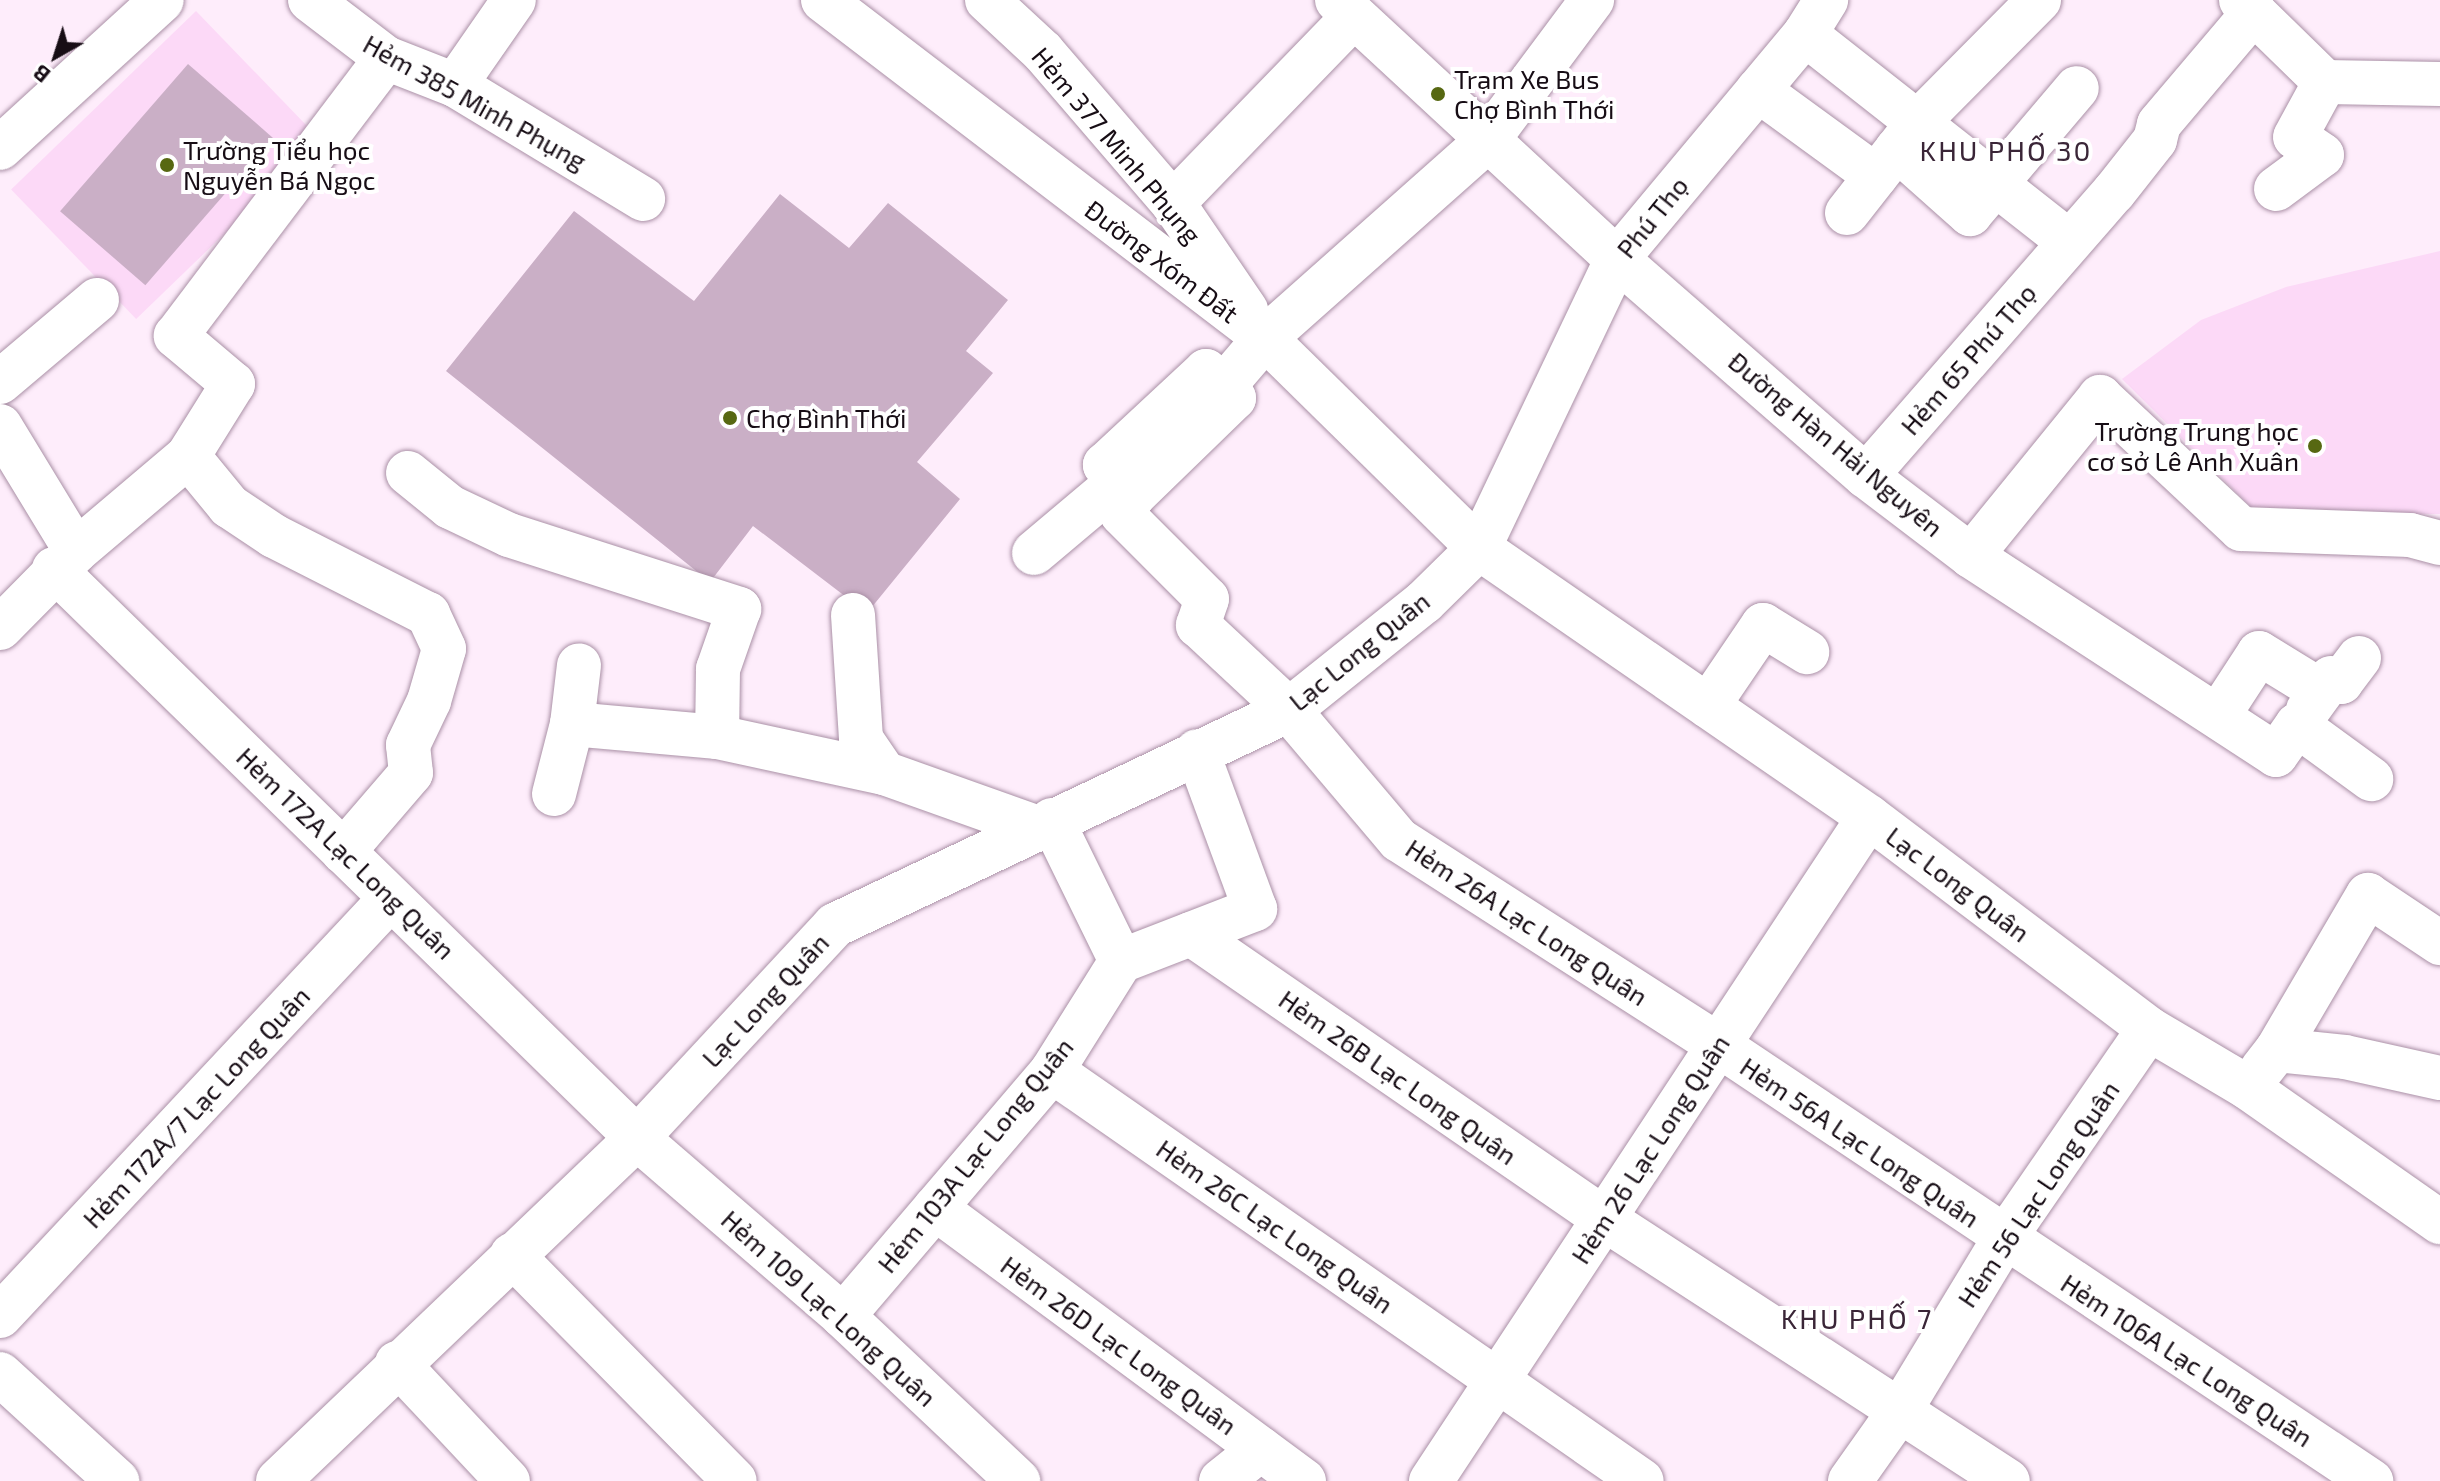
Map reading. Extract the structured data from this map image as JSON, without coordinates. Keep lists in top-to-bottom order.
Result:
{
  "streets": {
    "street": [
      "Hẻm 385 Minh Phụng",
      "Hẻm 377 Minh Phụng",
      "Phú Thọ",
      "Đường Xóm Đất",
      "Hẻm 65 Phú Thọ",
      "Đường Hàn Hải Nguyên",
      "Lạc Long Quân",
      "Hẻm 172A Lạc Long Quân",
      "Hẻm 26A Lạc Long Quân",
      "Hẻm 26B Lạc Long Quân",
      "Hẻm 172A/7 Lạc Long Quân",
      "Hẻm 56A Lạc Long Quân",
      "Hẻm 26 Lạc Long Quân",
      "Hẻm 103A Lạc Long Quân",
      "Hẻm 56 Lạc Long Quân",
      "Hẻm 26C Lạc Long Quân",
      "Hẻm 109 Lạc Long Quân",
      "Hẻm 26D Lạc Long Quân",
      "Hẻm 106A Lạc Long Quân"
    ]
  },
  "crossings": [
    ["Hẻm 377 Minh Phụng", "Đường Xóm Đất"],
    ["Phú Thọ", "Đường Xóm Đất"],
    ["Phú Thọ", "Đường Hàn Hải Nguyên"],
    ["Phú Thọ", "Lạc Long Quân"],
    ["Đường Xóm Đất", "Lạc Long Quân"],
    ["Hẻm 65 Phú Thọ", "Đường Hàn Hải Nguyên"],
    ["Lạc Long Quân", "Hẻm 172A Lạc Long Quân"],
    ["Lạc Long Quân", "Hẻm 26A Lạc Long Quân"],
    ["Lạc Long Quân", "Hẻm 26 Lạc Long Quân"],
    ["Lạc Long Quân", "Hẻm 56 Lạc Long Quân"],
    ["Lạc Long Quân", "Hẻm 109 Lạc Long Quân"],
    ["Hẻm 172A Lạc Long Quân", "Hẻm 172A/7 Lạc Long Quân"],
    ["Hẻm 172A Lạc Long Quân", "Hẻm 109 Lạc Long Quân"],
    ["Hẻm 26A Lạc Long Quân", "Hẻm 56A Lạc Long Quân"],
    ["Hẻm 26A Lạc Long Quân", "Hẻm 26 Lạc Long Quân"],
    ["Hẻm 26B Lạc Long Quân", "Hẻm 26 Lạc Long Quân"],
    ["Hẻm 26B Lạc Long Quân", "Hẻm 56 Lạc Long Quân"],
    ["Hẻm 56A Lạc Long Quân", "Hẻm 26 Lạc Long Quân"],
    ["Hẻm 56A Lạc Long Quân", "Hẻm 56 Lạc Long Quân"],
    ["Hẻm 56A Lạc Long Quân", "Hẻm 106A Lạc Long Quân"],
    ["Hẻm 26 Lạc Long Quân", "Hẻm 26C Lạc Long Quân"],
    ["Hẻm 103A Lạc Long Quân", "Hẻm 26C Lạc Long Quân"],
    ["Hẻm 103A Lạc Long Quân", "Hẻm 109 Lạc Long Quân"],
    ["Hẻm 103A Lạc Long Quân", "Hẻm 26D Lạc Long Quân"],
    ["Hẻm 56 Lạc Long Quân", "Hẻm 106A Lạc Long Quân"]
  ],
  "districts": ["KHU PHỐ 30", "KHU PHỐ 7"],
  "places": [
    "Trạm Xe Bus Chợ Bình Thới",
    "Trường Tiểu học Nguyễn Bá Ngọc",
    "Chợ Bình Thới",
    "Trường Trung học cơ sở Lê Anh Xuân"
  ],
  "north": "bottom left"
}
